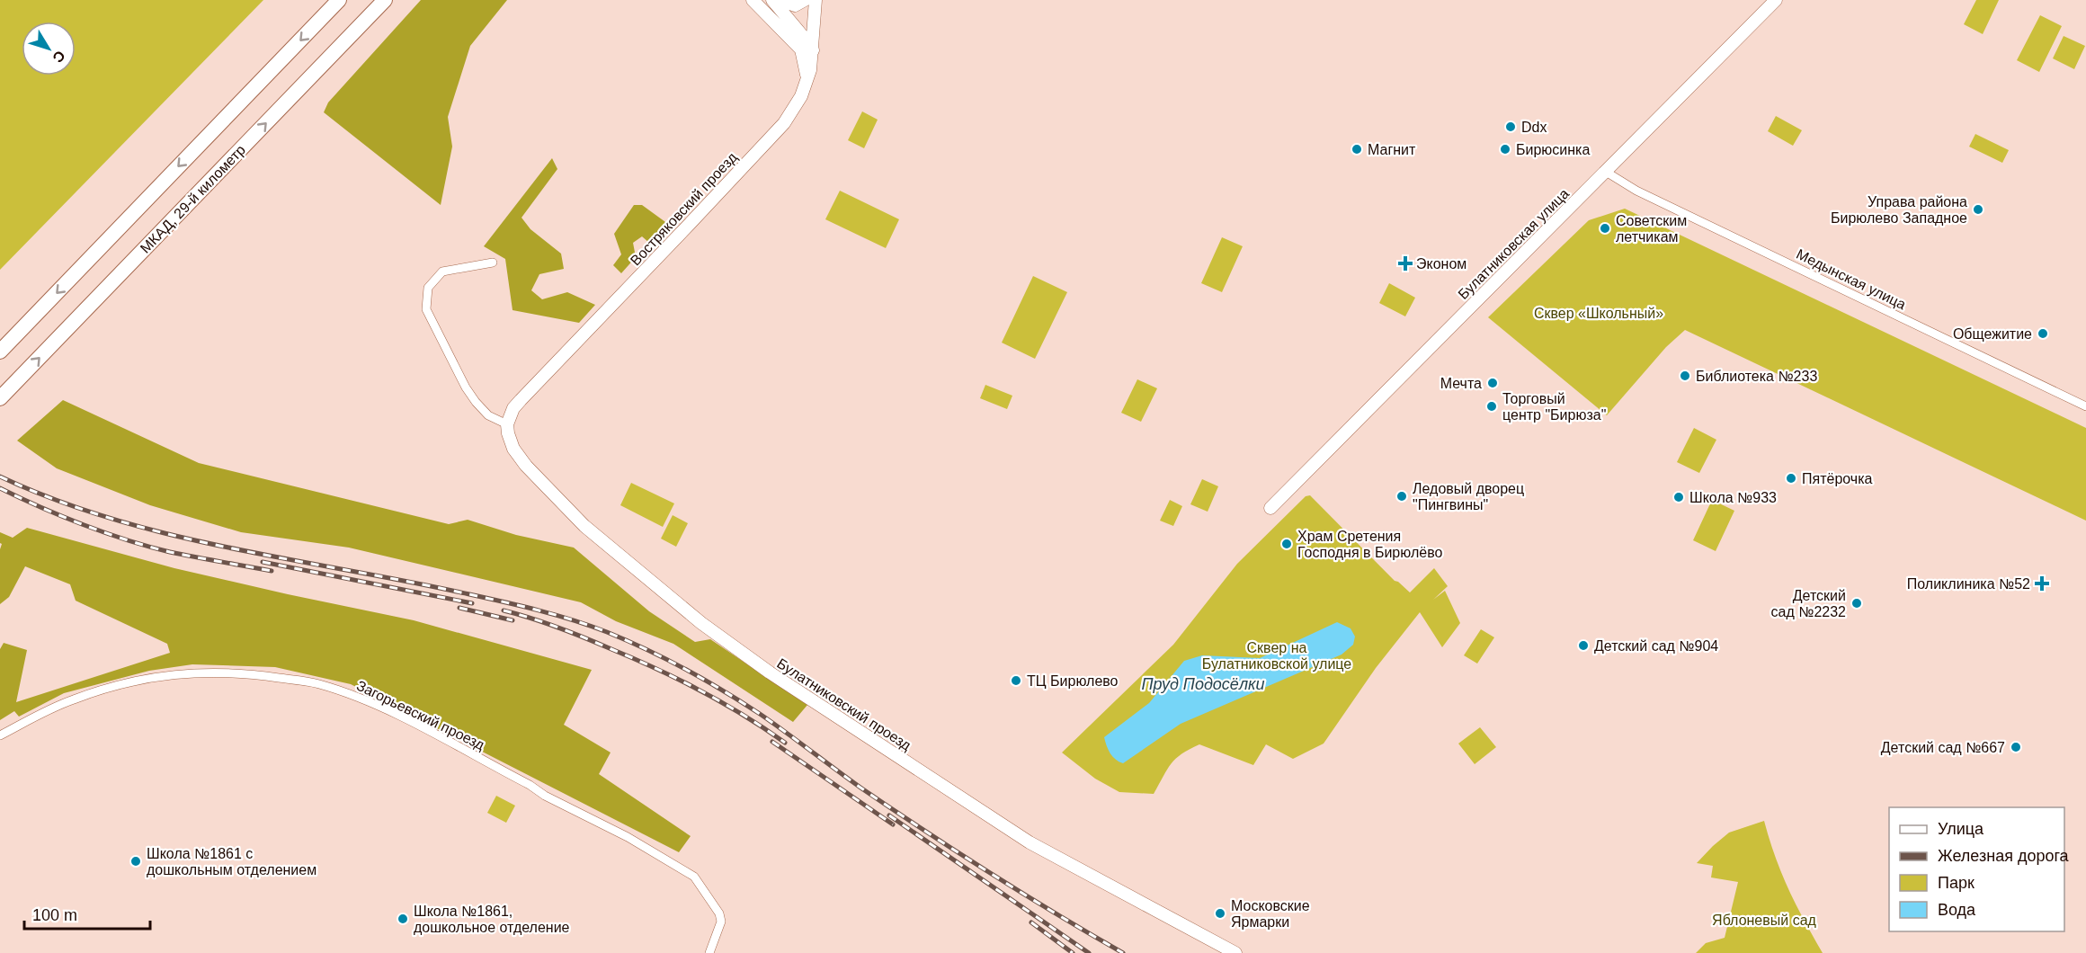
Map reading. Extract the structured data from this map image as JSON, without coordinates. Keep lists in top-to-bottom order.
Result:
{
  "streets": {
    "highway": ["МКАД, 29-й километр"],
    "street": [
      "Востряковский проезд",
      "Булатниковская улица",
      "Медынская улица",
      "Булатниковский проезд",
      "Загорьевский проезд"
    ]
  },
  "crossings": [
    ["Востряковский проезд", "Булатниковский проезд"],
    ["Булатниковская улица", "Медынская улица"]
  ],
  "water": ["Пруд Подосёлки"],
  "parks": ["Сквер «Школьный»", "Сквер на Булатниковской улице", "Яблоневый сад"],
  "places": {
    "other": [
      "Ddx",
      "Магнит",
      "Бирюсинка",
      "Управа района Бирюлево Западное",
      "Cоветским летчикам",
      "Общежитие",
      "Библиотека №233",
      "Мечта",
      "Торговый центр \"Бирюза\"",
      "Пятёрочка",
      "Ледовый дворец \"Пингвины\"",
      "Школа №933",
      "Храм Сретения Господня в Бирюлёво",
      "Детский сад №2232",
      "Детский сад №904",
      "ТЦ Бирюлево",
      "Детский сад №667",
      "Школа №1861 с дошкольным отделением",
      "Московские Ярмарки",
      "Школа №1861, дошкольное отделение"
    ],
    "health": ["Эконом", "Поликлиника №52"]
  },
  "legend": [
    "Улица",
    "Железная дорога",
    "Парк",
    "Вода"
  ],
  "scale_bar": "100 m",
  "north": "bottom right"
}
